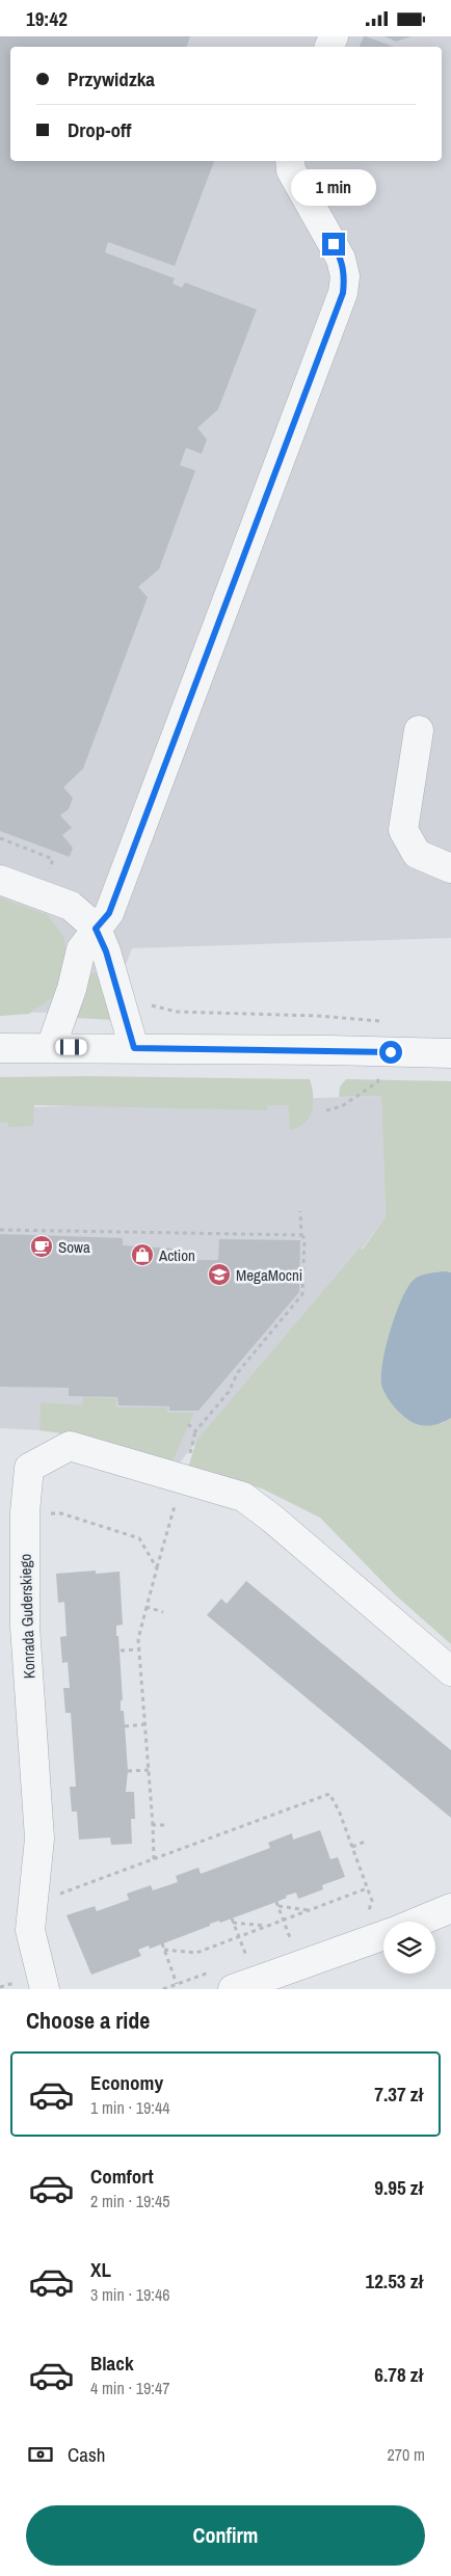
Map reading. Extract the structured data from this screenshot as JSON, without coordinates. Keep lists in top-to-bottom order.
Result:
{
  "streets": {
    "street": ["Konrada Guderskiego"]
  },
  "places": {
    "cafe": ["Sowa"],
    "shop": ["Action"],
    "school or university": ["MegaMocni"]
  },
  "page": {
    "status": "19:42",
    "banner": ["Przywidzka", "Drop-off"],
    "bubble": "1 min",
    "heading": "Choose a ride",
    "list": [
      {
        "name": "Economy",
        "note": "1 min · 19:44",
        "value": "7.37 zł"
      },
      {
        "name": "Comfort",
        "note": "2 min · 19:45",
        "value": "9.95 zł"
      },
      {
        "name": "XL",
        "note": "3 min · 19:46",
        "value": "12.53 zł"
      },
      {
        "name": "Black",
        "note": "4 min · 19:47",
        "value": "6.78 zł"
      }
    ],
    "pay": ["Cash", "270 m"],
    "buttons": "Confirm"
  }
}
